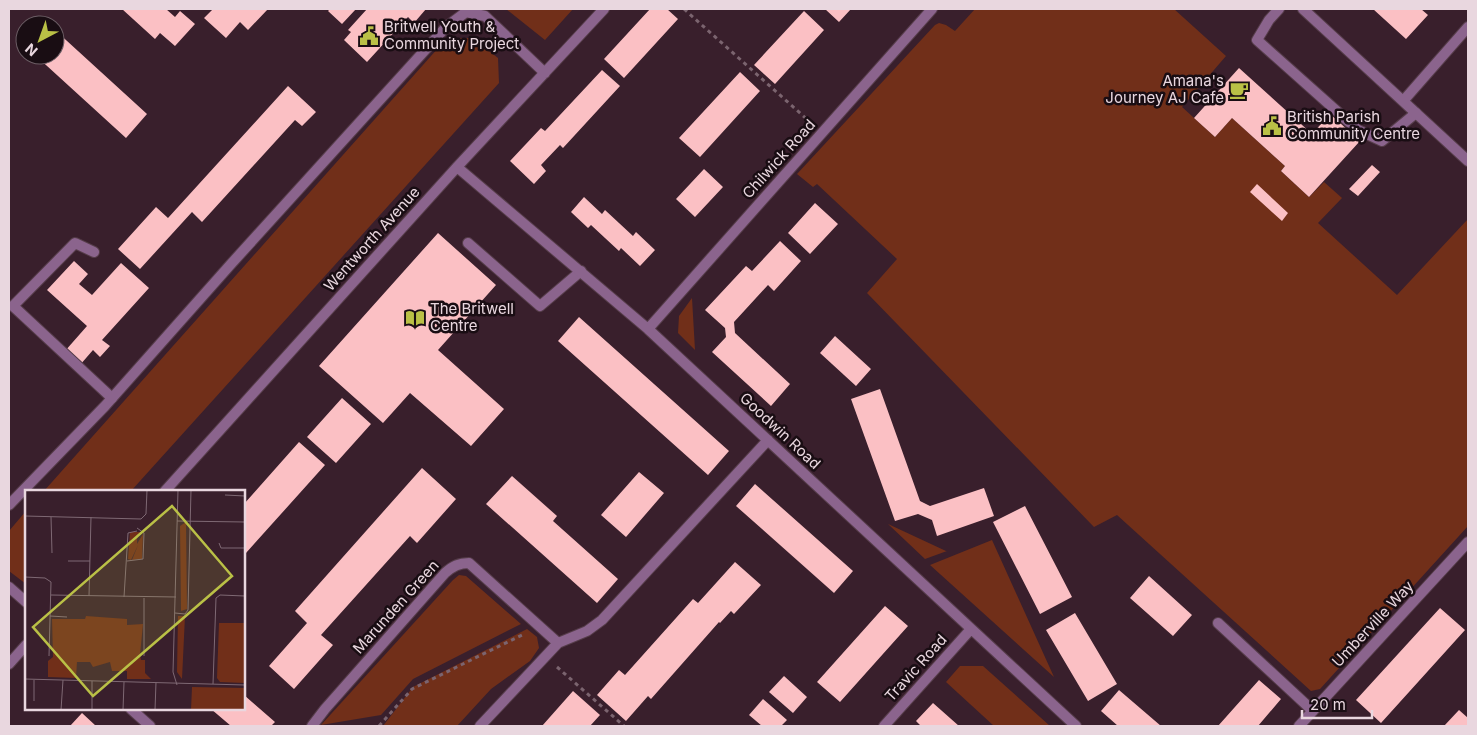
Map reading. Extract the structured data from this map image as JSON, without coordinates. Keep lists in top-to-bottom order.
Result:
{
  "streets": {
    "street": [
      "Chilwick Road",
      "Wentworth Avenue",
      "Goodwin Road",
      "Marunden Green",
      "Umberville Way",
      "Travic Road"
    ]
  },
  "crossings": [
    ["Chilwick Road", "Goodwin Road"],
    ["Wentworth Avenue", "Goodwin Road"],
    ["Goodwin Road", "Travic Road"]
  ],
  "places": {
    "public building": ["Britwell Youth & Community Project", "British Parish Community Centre"],
    "cafe": ["Amana's Journey AJ Cafe"],
    "library": ["The Britwell Centre"]
  },
  "scale_bar": "20 m",
  "north": "bottom left"
}
